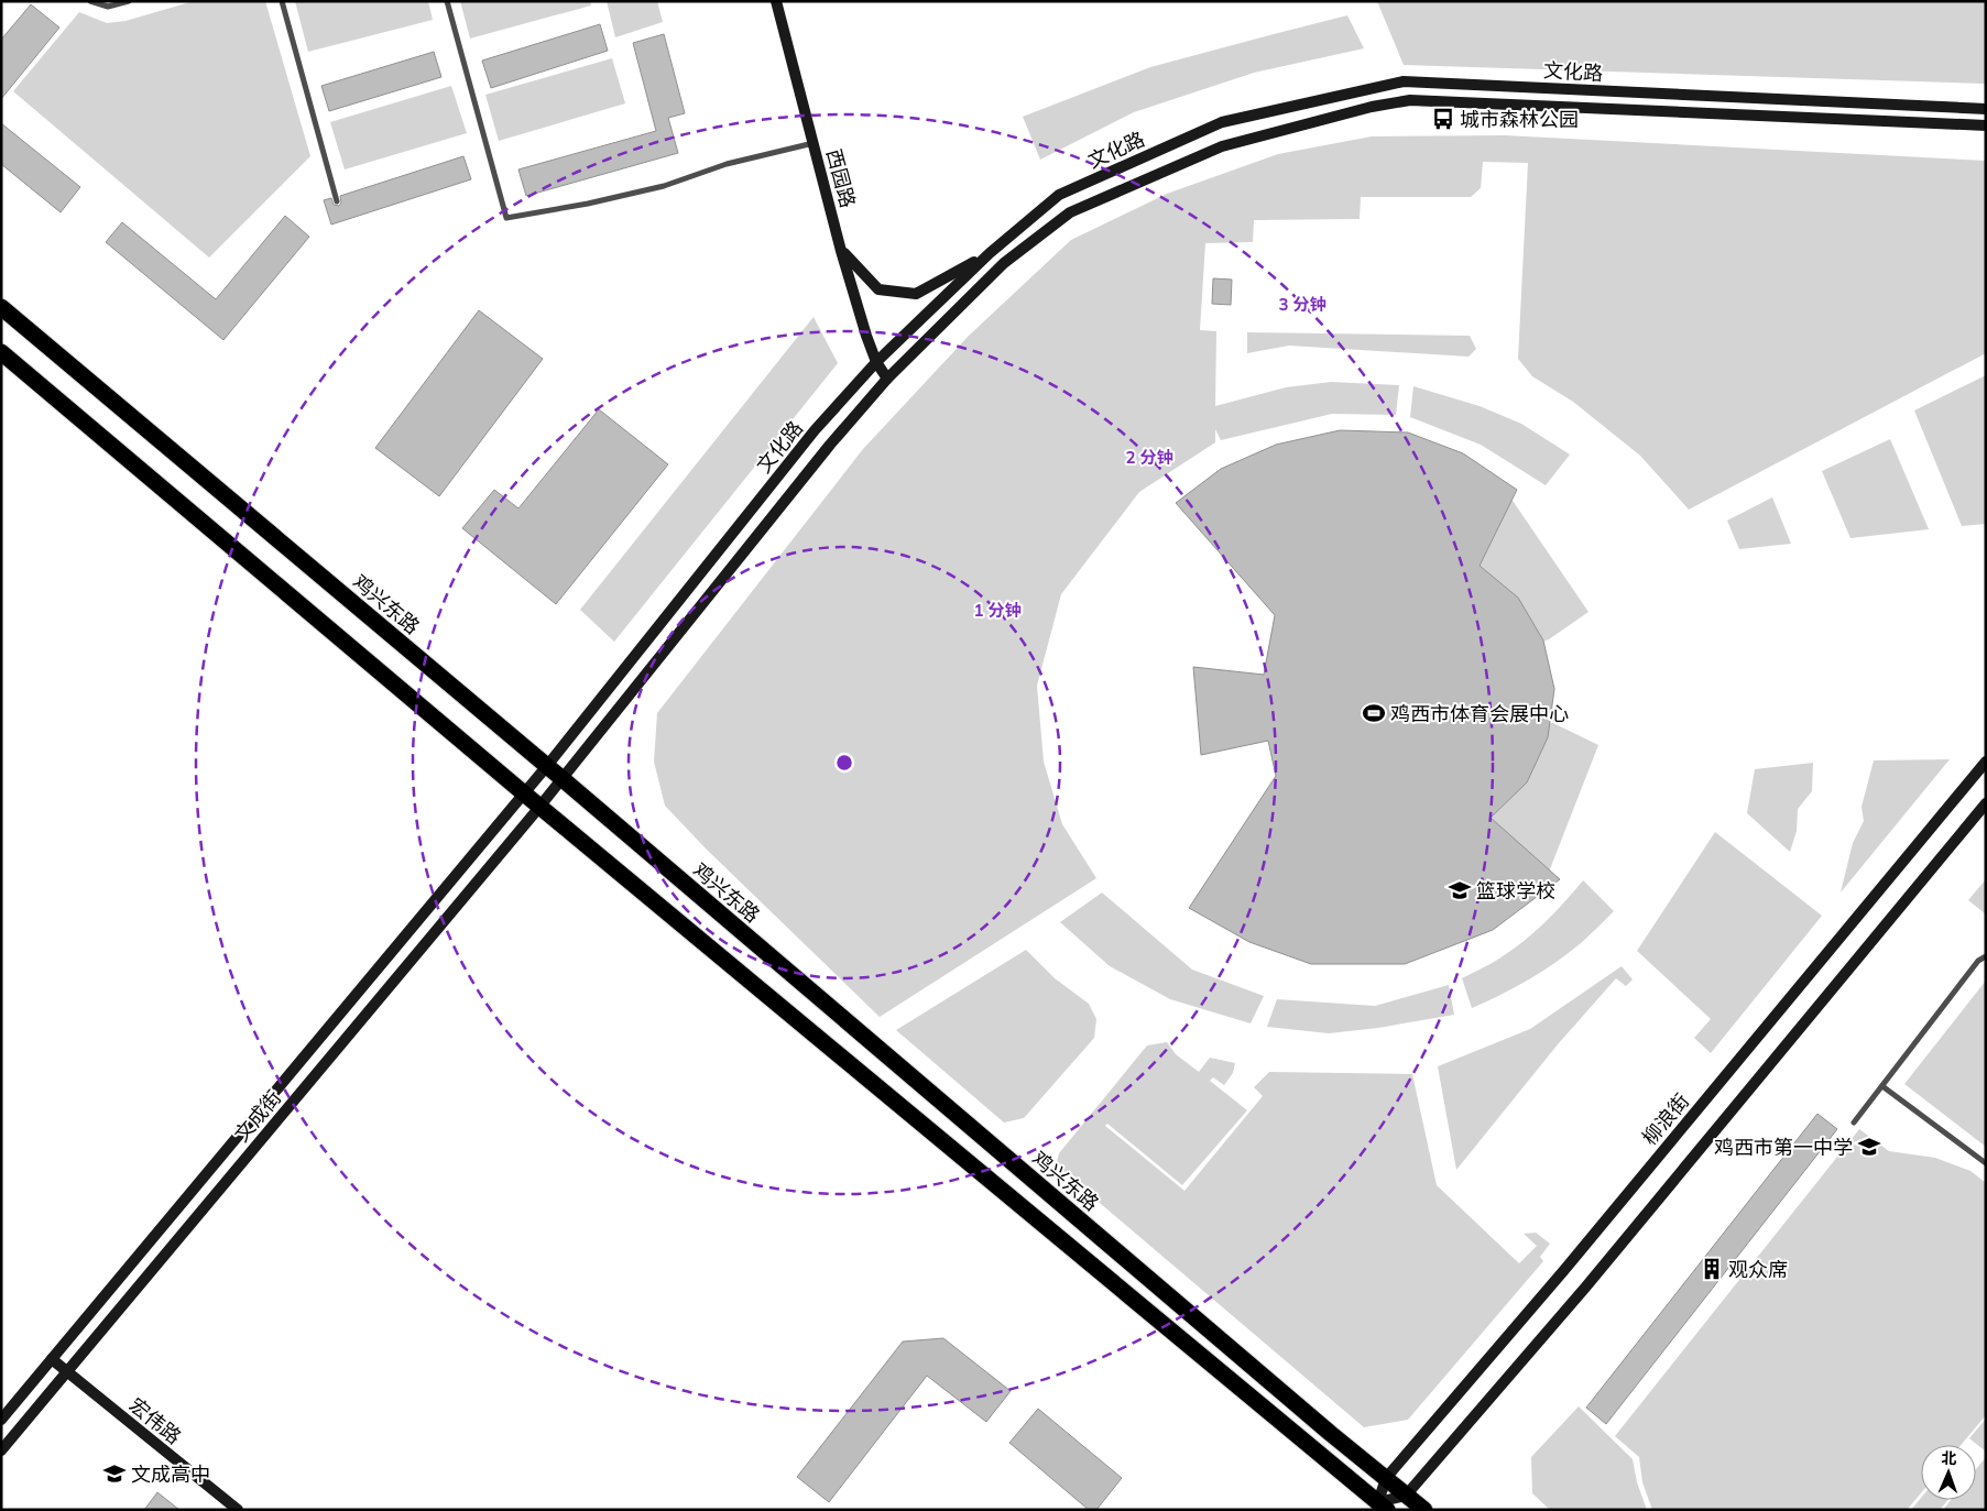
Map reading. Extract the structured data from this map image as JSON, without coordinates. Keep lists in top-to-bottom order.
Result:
{
  "streets": {
    "highway": ["鸡兴东路"],
    "main road": [
      "文化路",
      "西园路",
      "文成街",
      "柳浪街",
      "宏伟路"
    ]
  },
  "crossings": [
    ["文化路", "西园路"],
    ["文化路", "鸡兴东路"],
    ["文化路", "文成街"],
    ["鸡兴东路", "柳浪街"],
    ["文成街", "宏伟路"]
  ],
  "places": {
    "bus stop": ["城市森林公园"],
    "sports": ["鸡西市体育会展中心"],
    "school or university": ["篮球学校", "鸡西市第一中学", "文成高中"],
    "building": ["观众席"]
  },
  "north": "top",
  "rings": ["3 分钟", "2 分钟", "1 分钟"]
}
